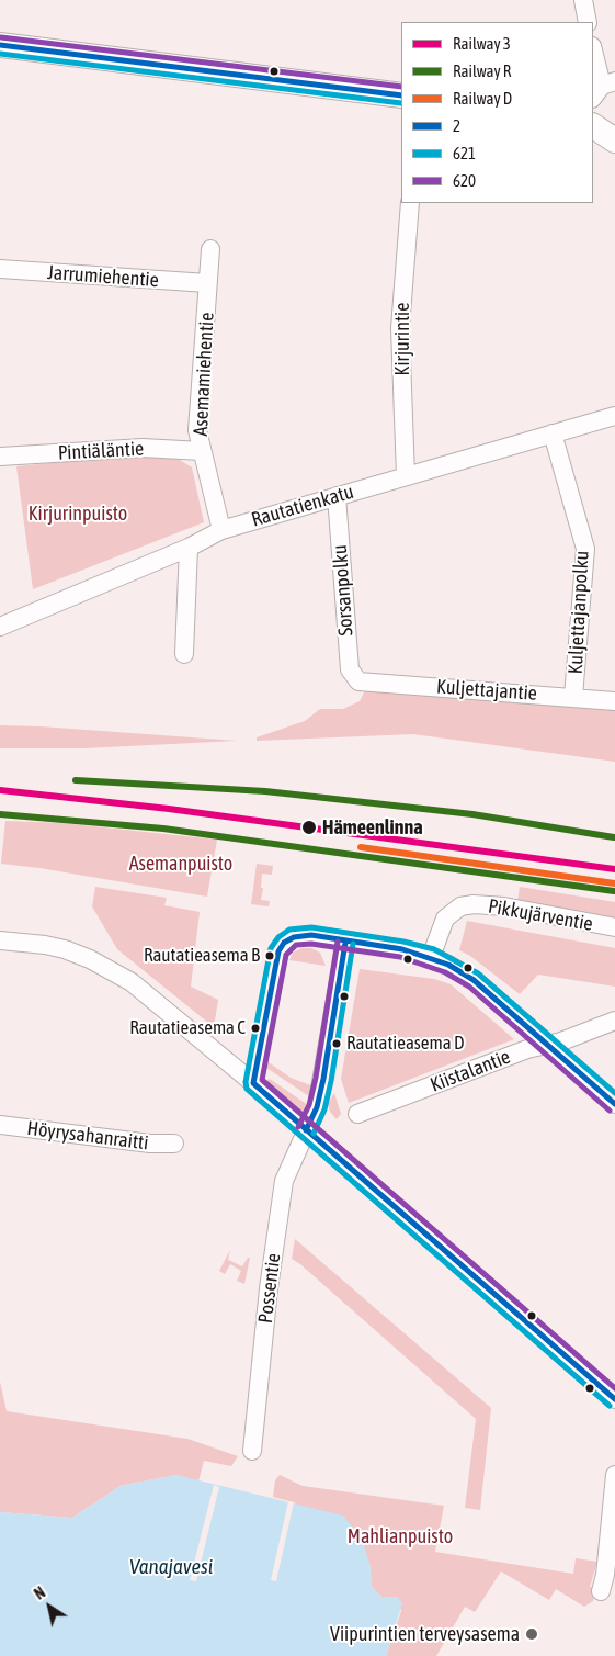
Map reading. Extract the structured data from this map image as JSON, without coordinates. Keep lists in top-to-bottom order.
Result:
{
  "streets": {
    "street": [
      "Jarrumiehentie",
      "Kirjurintie",
      "Asemamiehentie",
      "Pintiäläntie",
      "Rautatienkatu",
      "Sorsanpolku",
      "Kuljettajanpolku",
      "Kuljettajantie",
      "Pikkujärventie",
      "Kiistalantie",
      "Höyrysahanraitti",
      "Possentie"
    ]
  },
  "crossings": [
    ["Jarrumiehentie", "Asemamiehentie"],
    ["Kirjurintie", "Rautatienkatu"],
    ["Asemamiehentie", "Pintiäläntie"],
    ["Asemamiehentie", "Rautatienkatu"],
    ["Rautatienkatu", "Sorsanpolku"],
    ["Rautatienkatu", "Kuljettajanpolku"],
    ["Sorsanpolku", "Kuljettajantie"],
    ["Kuljettajanpolku", "Kuljettajantie"]
  ],
  "water": ["Vanajavesi"],
  "parks": ["Kirjurinpuisto", "Asemanpuisto", "Mahlianpuisto"],
  "places": [
    "Hämeenlinna",
    "Rautatieasema B",
    "Rautatieasema C",
    "Rautatieasema D",
    "Viipurintien terveysasema"
  ],
  "lines": [
    "transit line 620",
    "transit line 2",
    "transit line 621",
    "rail line R",
    "rail line 3",
    "rail line D"
  ],
  "legend": [
    "Railway 3",
    "Railway R",
    "Railway D",
    "2",
    "621",
    "620"
  ],
  "north": "top left"
}
